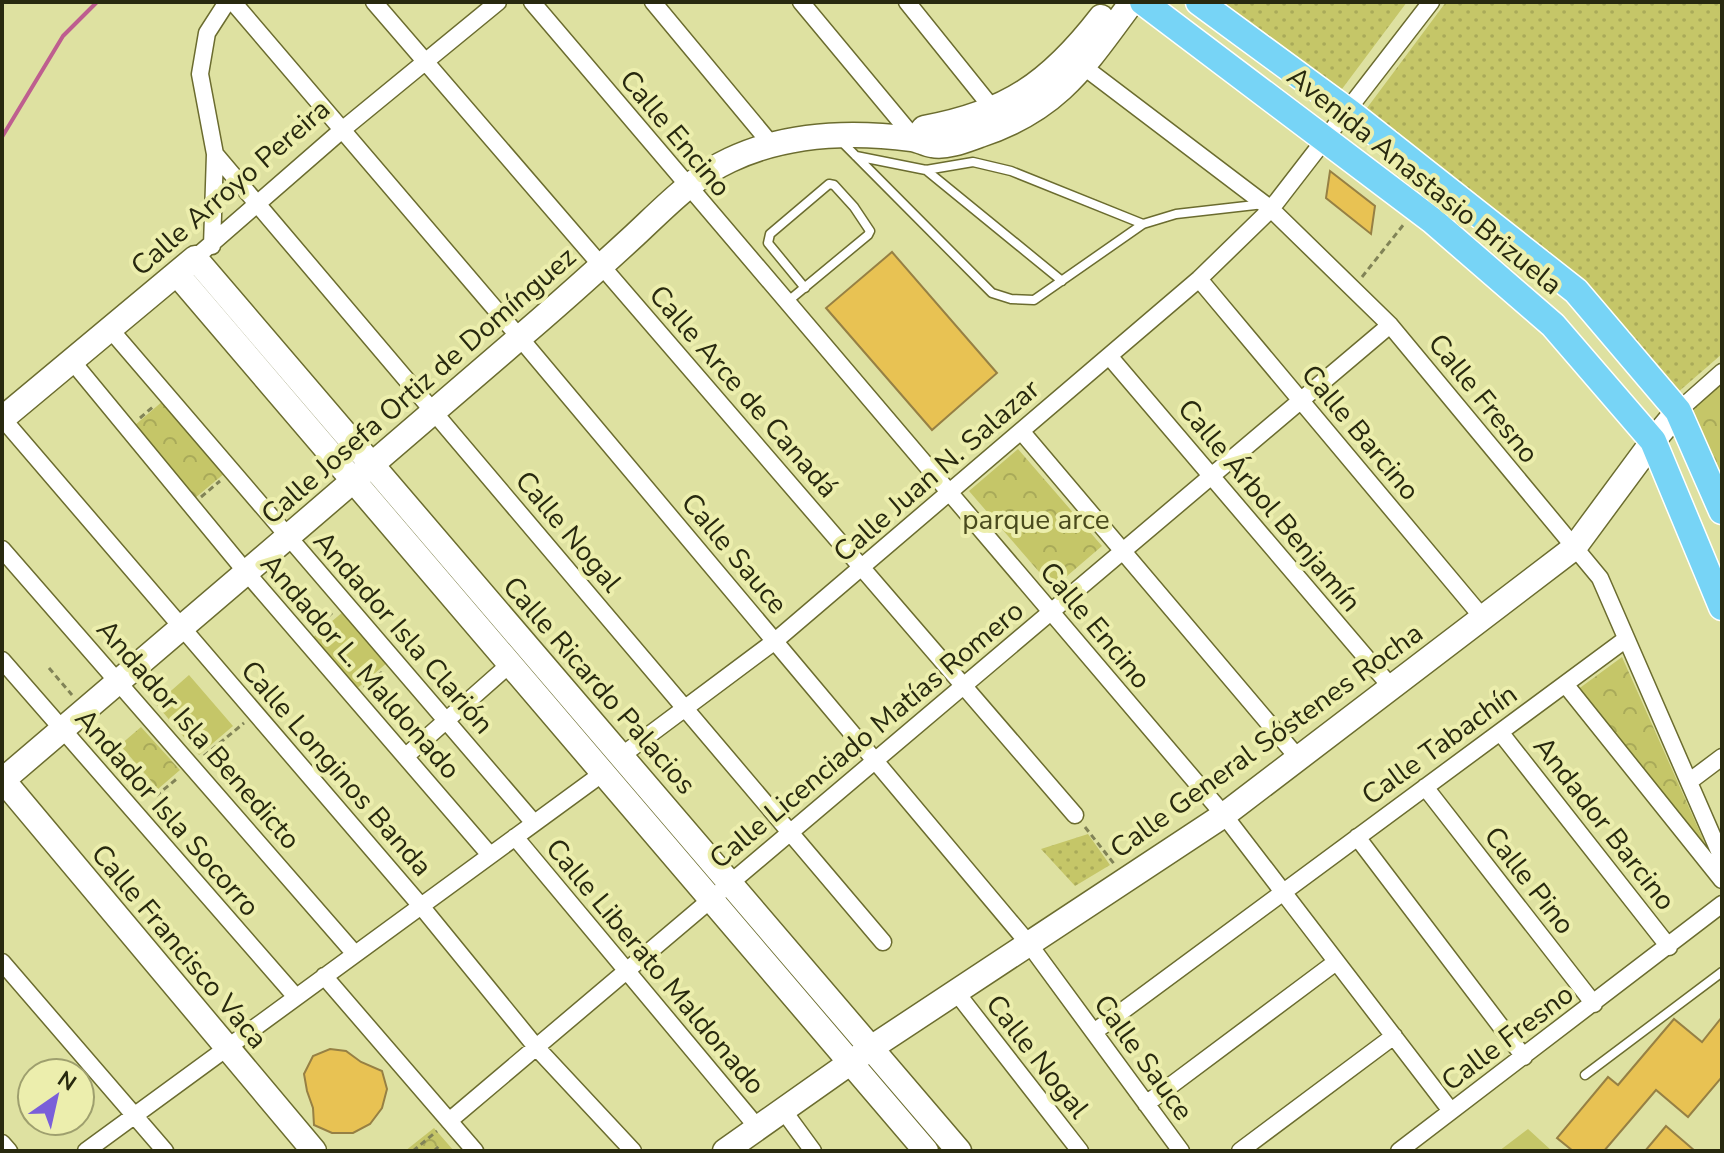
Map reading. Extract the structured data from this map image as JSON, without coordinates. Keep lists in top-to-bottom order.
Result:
{
  "streets": {
    "main road": ["Avenida Anastasio Brizuela"],
    "street": [
      "Calle Encino",
      "Calle Arroyo Pereira",
      "Calle Josefa Ortiz de Domínguez",
      "Calle Arce de Canadá",
      "Calle Fresno",
      "Calle Barcino",
      "Calle Juan N. Salazar",
      "Calle Árbol Benjamín",
      "Calle Nogal",
      "Calle Sauce",
      "Andador Isla Clarión",
      "Andador L. Maldonado",
      "Calle Ricardo Palacios",
      "Andador Isla Benedicto",
      "Calle Licenciado Matías Romero",
      "Calle General Sóstenes Rocha",
      "Calle Tabachín",
      "Calle Longinos Banda",
      "Andador Isla Socorro",
      "Andador Barcino",
      "Calle Pino",
      "Calle Francisco Vaca",
      "Calle Liberato Maldonado"
    ]
  },
  "crossings": [
    ["Calle Encino", "Calle Josefa Ortiz de Domínguez"],
    ["Calle Encino", "Calle Fresno"],
    ["Calle Encino", "Calle Juan N. Salazar"],
    ["Calle Encino", "Calle Licenciado Matías Romero"],
    ["Calle Encino", "Calle General Sóstenes Rocha"],
    ["Calle Encino", "Calle Tabachín"],
    ["Avenida Anastasio Brizuela", "Calle Juan N. Salazar"],
    ["Avenida Anastasio Brizuela", "Calle General Sóstenes Rocha"],
    ["Calle Arroyo Pereira", "Calle Arce de Canadá"],
    ["Calle Arroyo Pereira", "Calle Nogal"],
    ["Calle Arroyo Pereira", "Calle Sauce"],
    ["Calle Arroyo Pereira", "Andador Isla Clarión"],
    ["Calle Arroyo Pereira", "Andador L. Maldonado"],
    ["Calle Arroyo Pereira", "Calle Ricardo Palacios"],
    ["Calle Arroyo Pereira", "Calle Longinos Banda"],
    ["Calle Josefa Ortiz de Domínguez", "Calle Arce de Canadá"],
    ["Calle Josefa Ortiz de Domínguez", "Calle Fresno"],
    ["Calle Josefa Ortiz de Domínguez", "Calle Nogal"],
    ["Calle Josefa Ortiz de Domínguez", "Calle Sauce"],
    ["Calle Josefa Ortiz de Domínguez", "Andador Isla Clarión"],
    ["Calle Josefa Ortiz de Domínguez", "Andador L. Maldonado"],
    ["Calle Josefa Ortiz de Domínguez", "Calle Ricardo Palacios"],
    ["Calle Josefa Ortiz de Domínguez", "Andador Isla Benedicto"],
    ["Calle Josefa Ortiz de Domínguez", "Calle Longinos Banda"],
    ["Calle Josefa Ortiz de Domínguez", "Andador Isla Socorro"],
    ["Calle Josefa Ortiz de Domínguez", "Calle Francisco Vaca"],
    ["Calle Arce de Canadá", "Calle Juan N. Salazar"],
    ["Calle Arce de Canadá", "Calle Licenciado Matías Romero"],
    ["Calle Fresno", "Calle Juan N. Salazar"],
    ["Calle Fresno", "Calle Licenciado Matías Romero"],
    ["Calle Fresno", "Calle General Sóstenes Rocha"],
    ["Calle Fresno", "Calle Tabachín"],
    ["Calle Fresno", "Andador Barcino"],
    ["Calle Fresno", "Calle Pino"],
    ["Calle Barcino", "Calle Juan N. Salazar"],
    ["Calle Barcino", "Calle Licenciado Matías Romero"],
    ["Calle Barcino", "Calle General Sóstenes Rocha"],
    ["Calle Juan N. Salazar", "Calle Árbol Benjamín"],
    ["Calle Juan N. Salazar", "Calle Nogal"],
    ["Calle Juan N. Salazar", "Calle Sauce"],
    ["Calle Juan N. Salazar", "Calle Ricardo Palacios"],
    ["Calle Árbol Benjamín", "Calle Licenciado Matías Romero"],
    ["Calle Árbol Benjamín", "Calle General Sóstenes Rocha"],
    ["Calle Nogal", "Calle Licenciado Matías Romero"],
    ["Calle Nogal", "Calle General Sóstenes Rocha"],
    ["Calle Sauce", "Calle Licenciado Matías Romero"],
    ["Calle Sauce", "Calle General Sóstenes Rocha"],
    ["Calle Sauce", "Calle Tabachín"],
    ["Calle Ricardo Palacios", "Calle Licenciado Matías Romero"],
    ["Calle Ricardo Palacios", "Calle General Sóstenes Rocha"],
    ["Calle Licenciado Matías Romero", "Calle Longinos Banda"],
    ["Calle Licenciado Matías Romero", "Calle Liberato Maldonado"],
    ["Calle General Sóstenes Rocha", "Calle Liberato Maldonado"],
    ["Calle Tabachín", "Andador Barcino"],
    ["Calle Tabachín", "Calle Pino"]
  ],
  "parks": ["parque arce"],
  "north": "top right"
}
